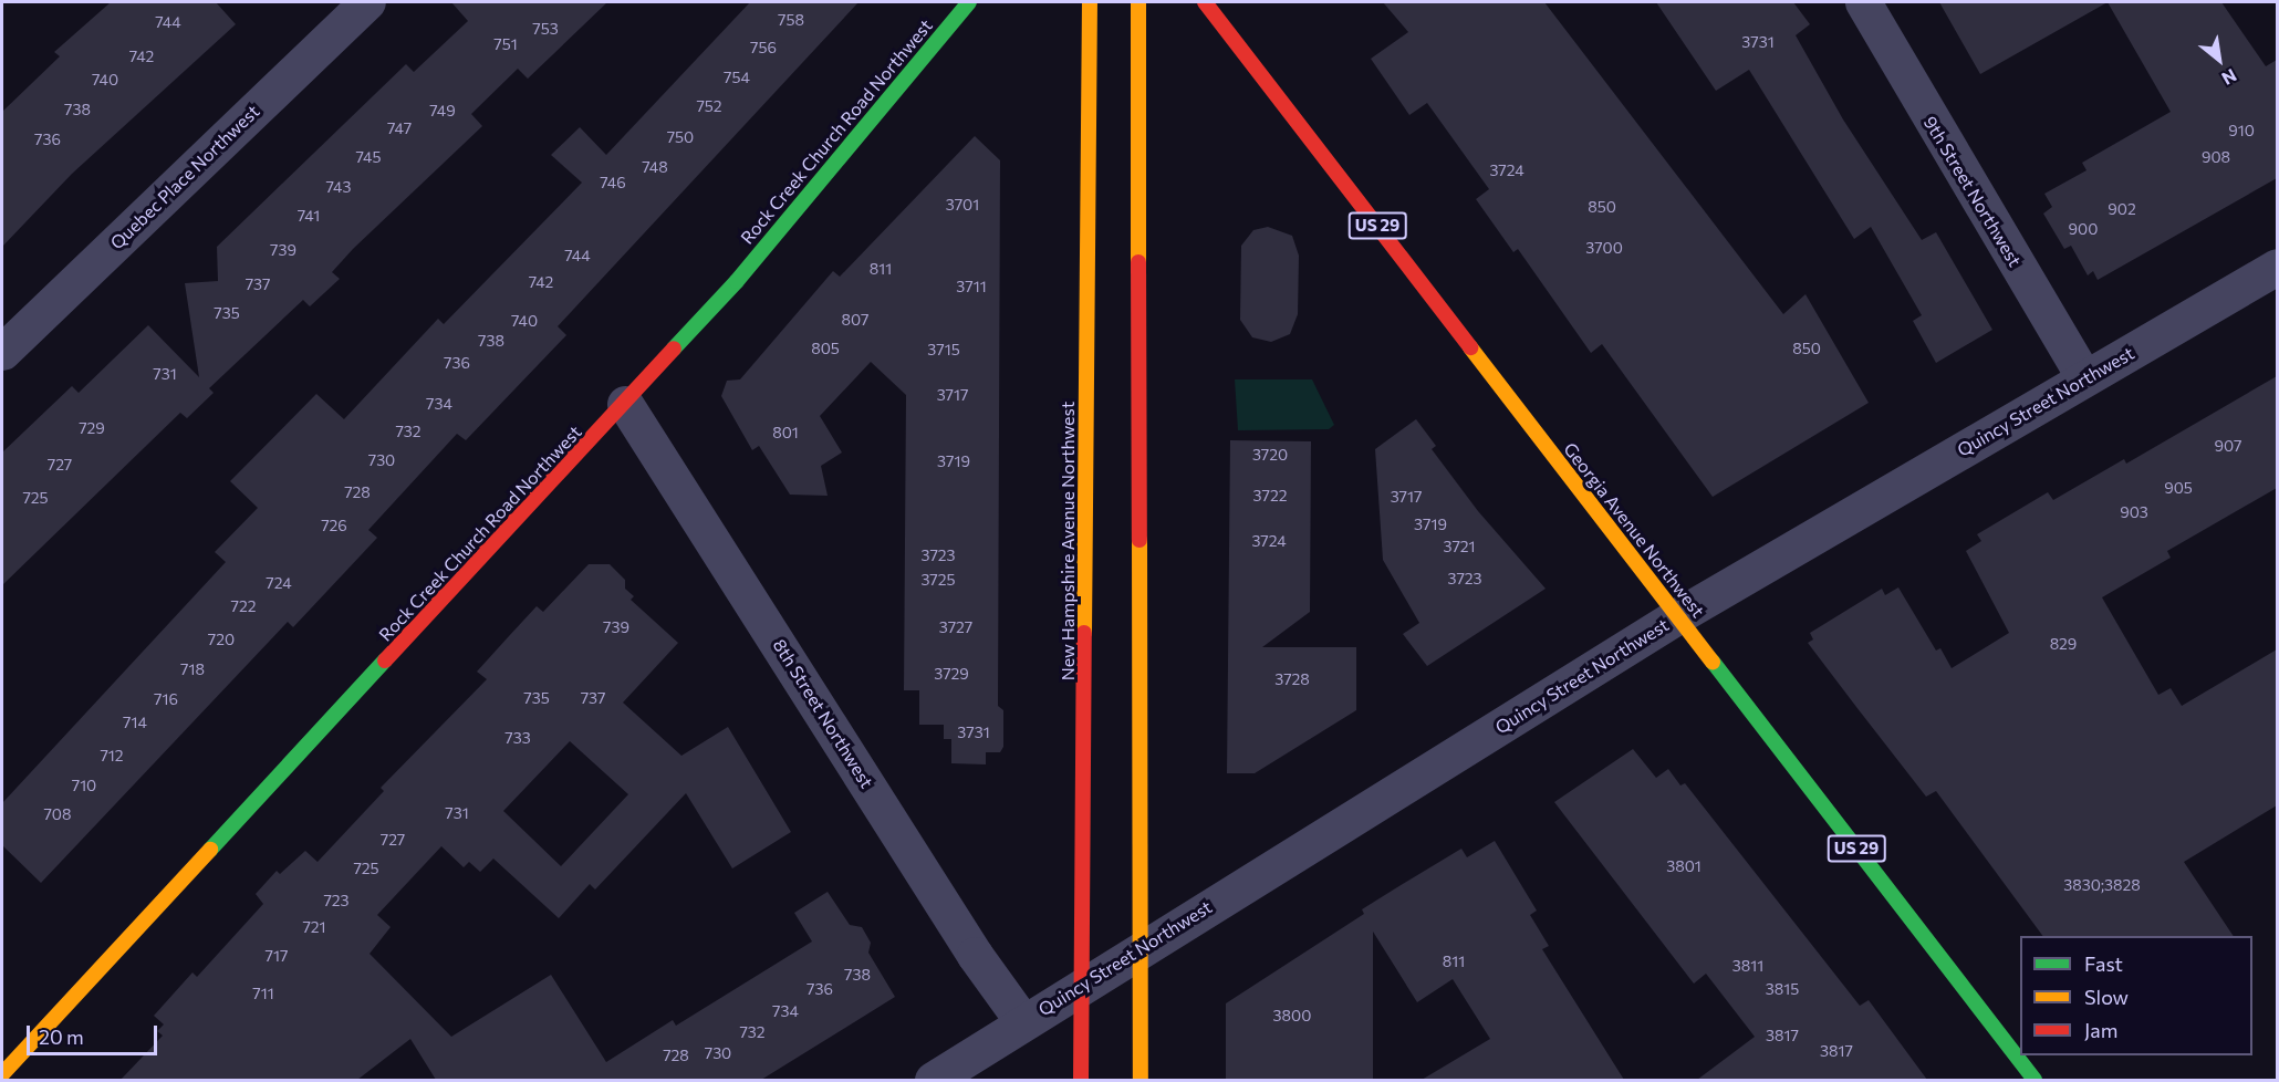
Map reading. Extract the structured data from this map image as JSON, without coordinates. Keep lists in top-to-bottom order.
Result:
{
  "streets": {
    "main road": [
      "Rock Creek Church Road Northwest",
      "US 29",
      "Georgia Avenue Northwest",
      "New Hampshire Avenue Northwest"
    ],
    "street": [
      "Quebec Place Northwest",
      "9th Street Northwest",
      "Quincy Street Northwest",
      "8th Street Northwest"
    ]
  },
  "crossings": [
    ["Rock Creek Church Road Northwest", "8th Street Northwest"],
    ["9th Street Northwest", "Quincy Street Northwest"],
    ["Quincy Street Northwest", "Georgia Avenue Northwest"],
    ["Quincy Street Northwest", "New Hampshire Avenue Northwest"],
    ["Quincy Street Northwest", "8th Street Northwest"]
  ],
  "house_numbers": [
    "758",
    "744",
    "753",
    "3731",
    "751",
    "756",
    "742",
    "754",
    "740",
    "752",
    "738",
    "749",
    "747",
    "910",
    "750",
    "736",
    "745",
    "908",
    "748",
    "3724",
    "746",
    "743",
    "3701",
    "850",
    "902",
    "741",
    "900",
    "3700",
    "739",
    "744",
    "811",
    "742",
    "737",
    "3711",
    "735",
    "807",
    "740",
    "738",
    "805",
    "850",
    "3715",
    "736",
    "731",
    "3717",
    "734",
    "729",
    "732",
    "801",
    "907",
    "3720",
    "730",
    "3719",
    "727",
    "905",
    "728",
    "3722",
    "3717",
    "725",
    "903",
    "3719",
    "726",
    "3724",
    "3721",
    "3723",
    "3723",
    "3725",
    "724",
    "722",
    "739",
    "3727",
    "720",
    "829",
    "718",
    "3729",
    "3728",
    "735",
    "737",
    "716",
    "714",
    "3731",
    "733",
    "712",
    "710",
    "731",
    "708",
    "727",
    "3801",
    "725",
    "3830;3828",
    "723",
    "721",
    "717",
    "811",
    "3811",
    "738",
    "736",
    "3815",
    "711",
    "734",
    "3800",
    "732",
    "3817",
    "3817",
    "730",
    "728"
  ],
  "legend": ["Fast", "Slow", "Jam"],
  "scale_bar": "20 m",
  "north": "bottom right"
}
